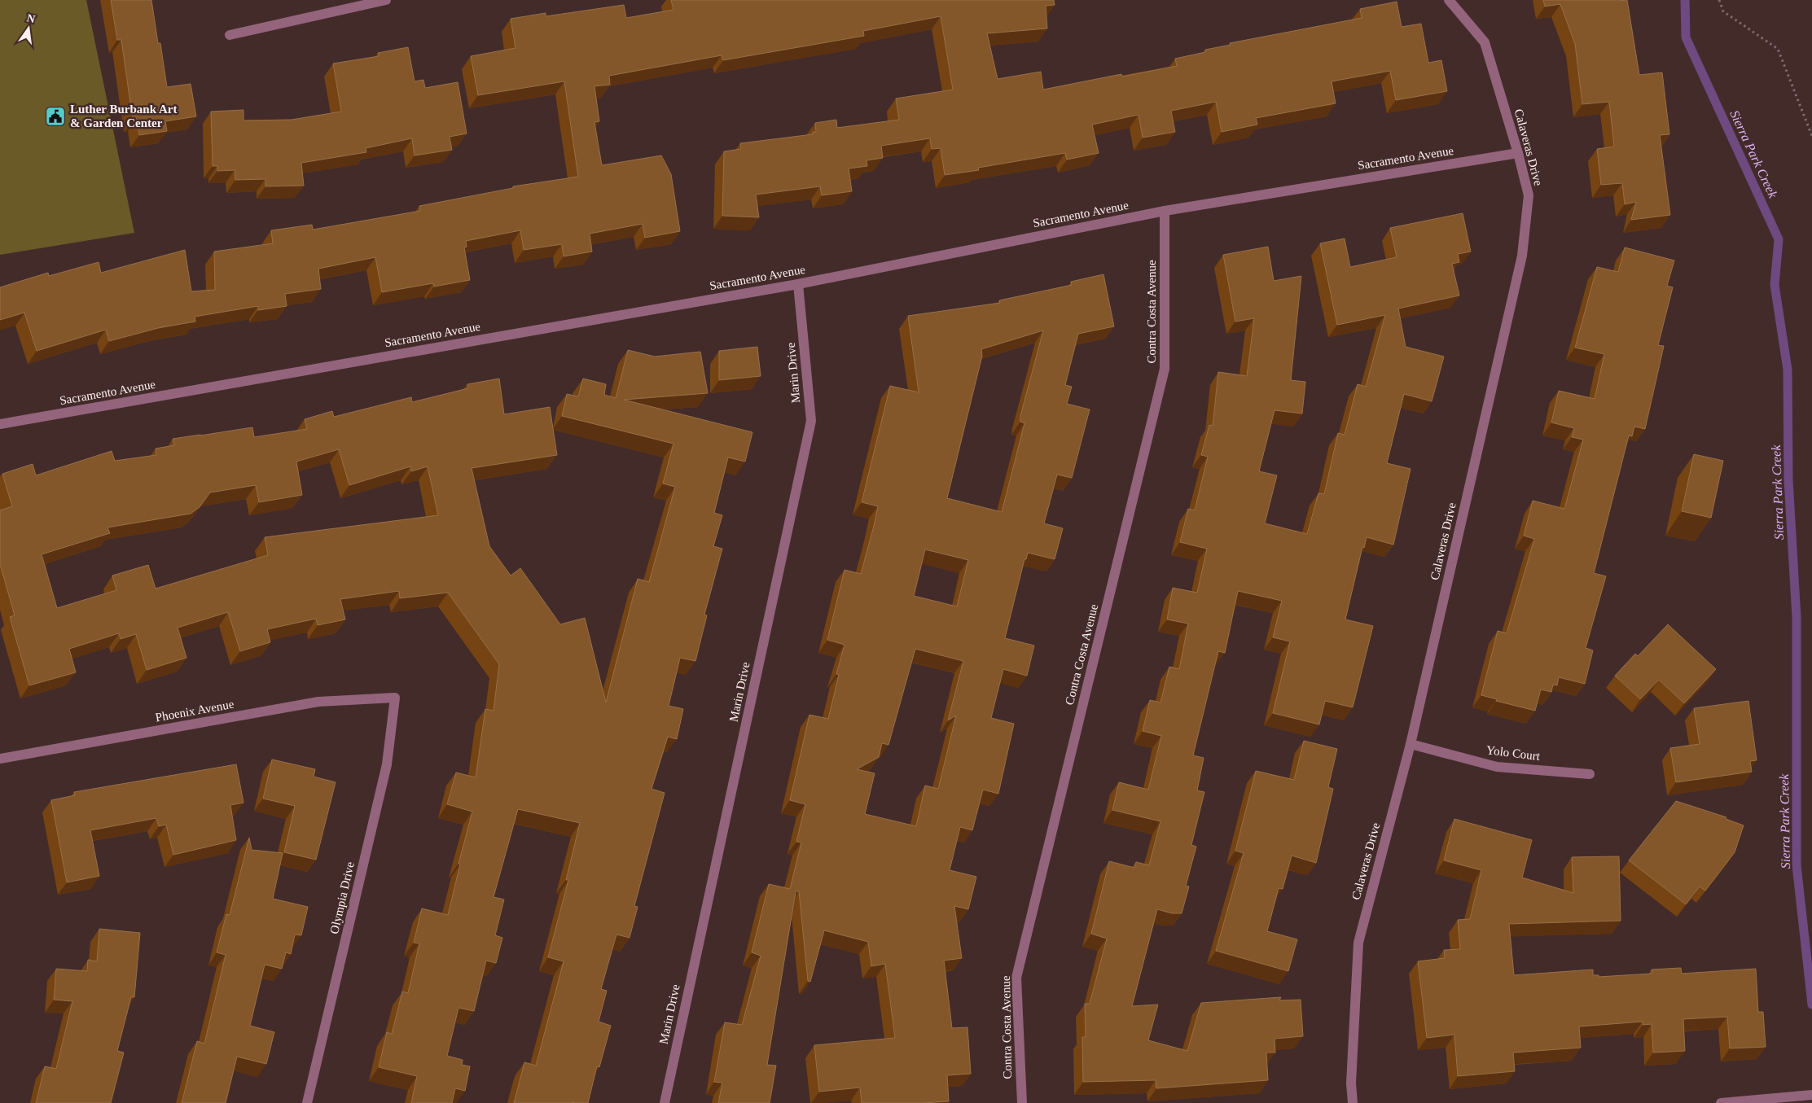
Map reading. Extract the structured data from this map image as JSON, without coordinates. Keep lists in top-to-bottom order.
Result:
{
  "streets": {
    "street": [
      "Calaveras Drive",
      "Sacramento Avenue",
      "Contra Costa Avenue",
      "Marin Drive",
      "Phoenix Avenue",
      "Yolo Court",
      "Olympia Drive"
    ]
  },
  "crossings": [
    ["Calaveras Drive", "Sacramento Avenue"],
    ["Calaveras Drive", "Yolo Court"],
    ["Sacramento Avenue", "Contra Costa Avenue"],
    ["Sacramento Avenue", "Marin Drive"],
    ["Phoenix Avenue", "Olympia Drive"]
  ],
  "water": ["Sierra Park Creek"],
  "places": {
    "public building": ["Luther Burbank Art & Garden Center"]
  },
  "north": "top"
}
